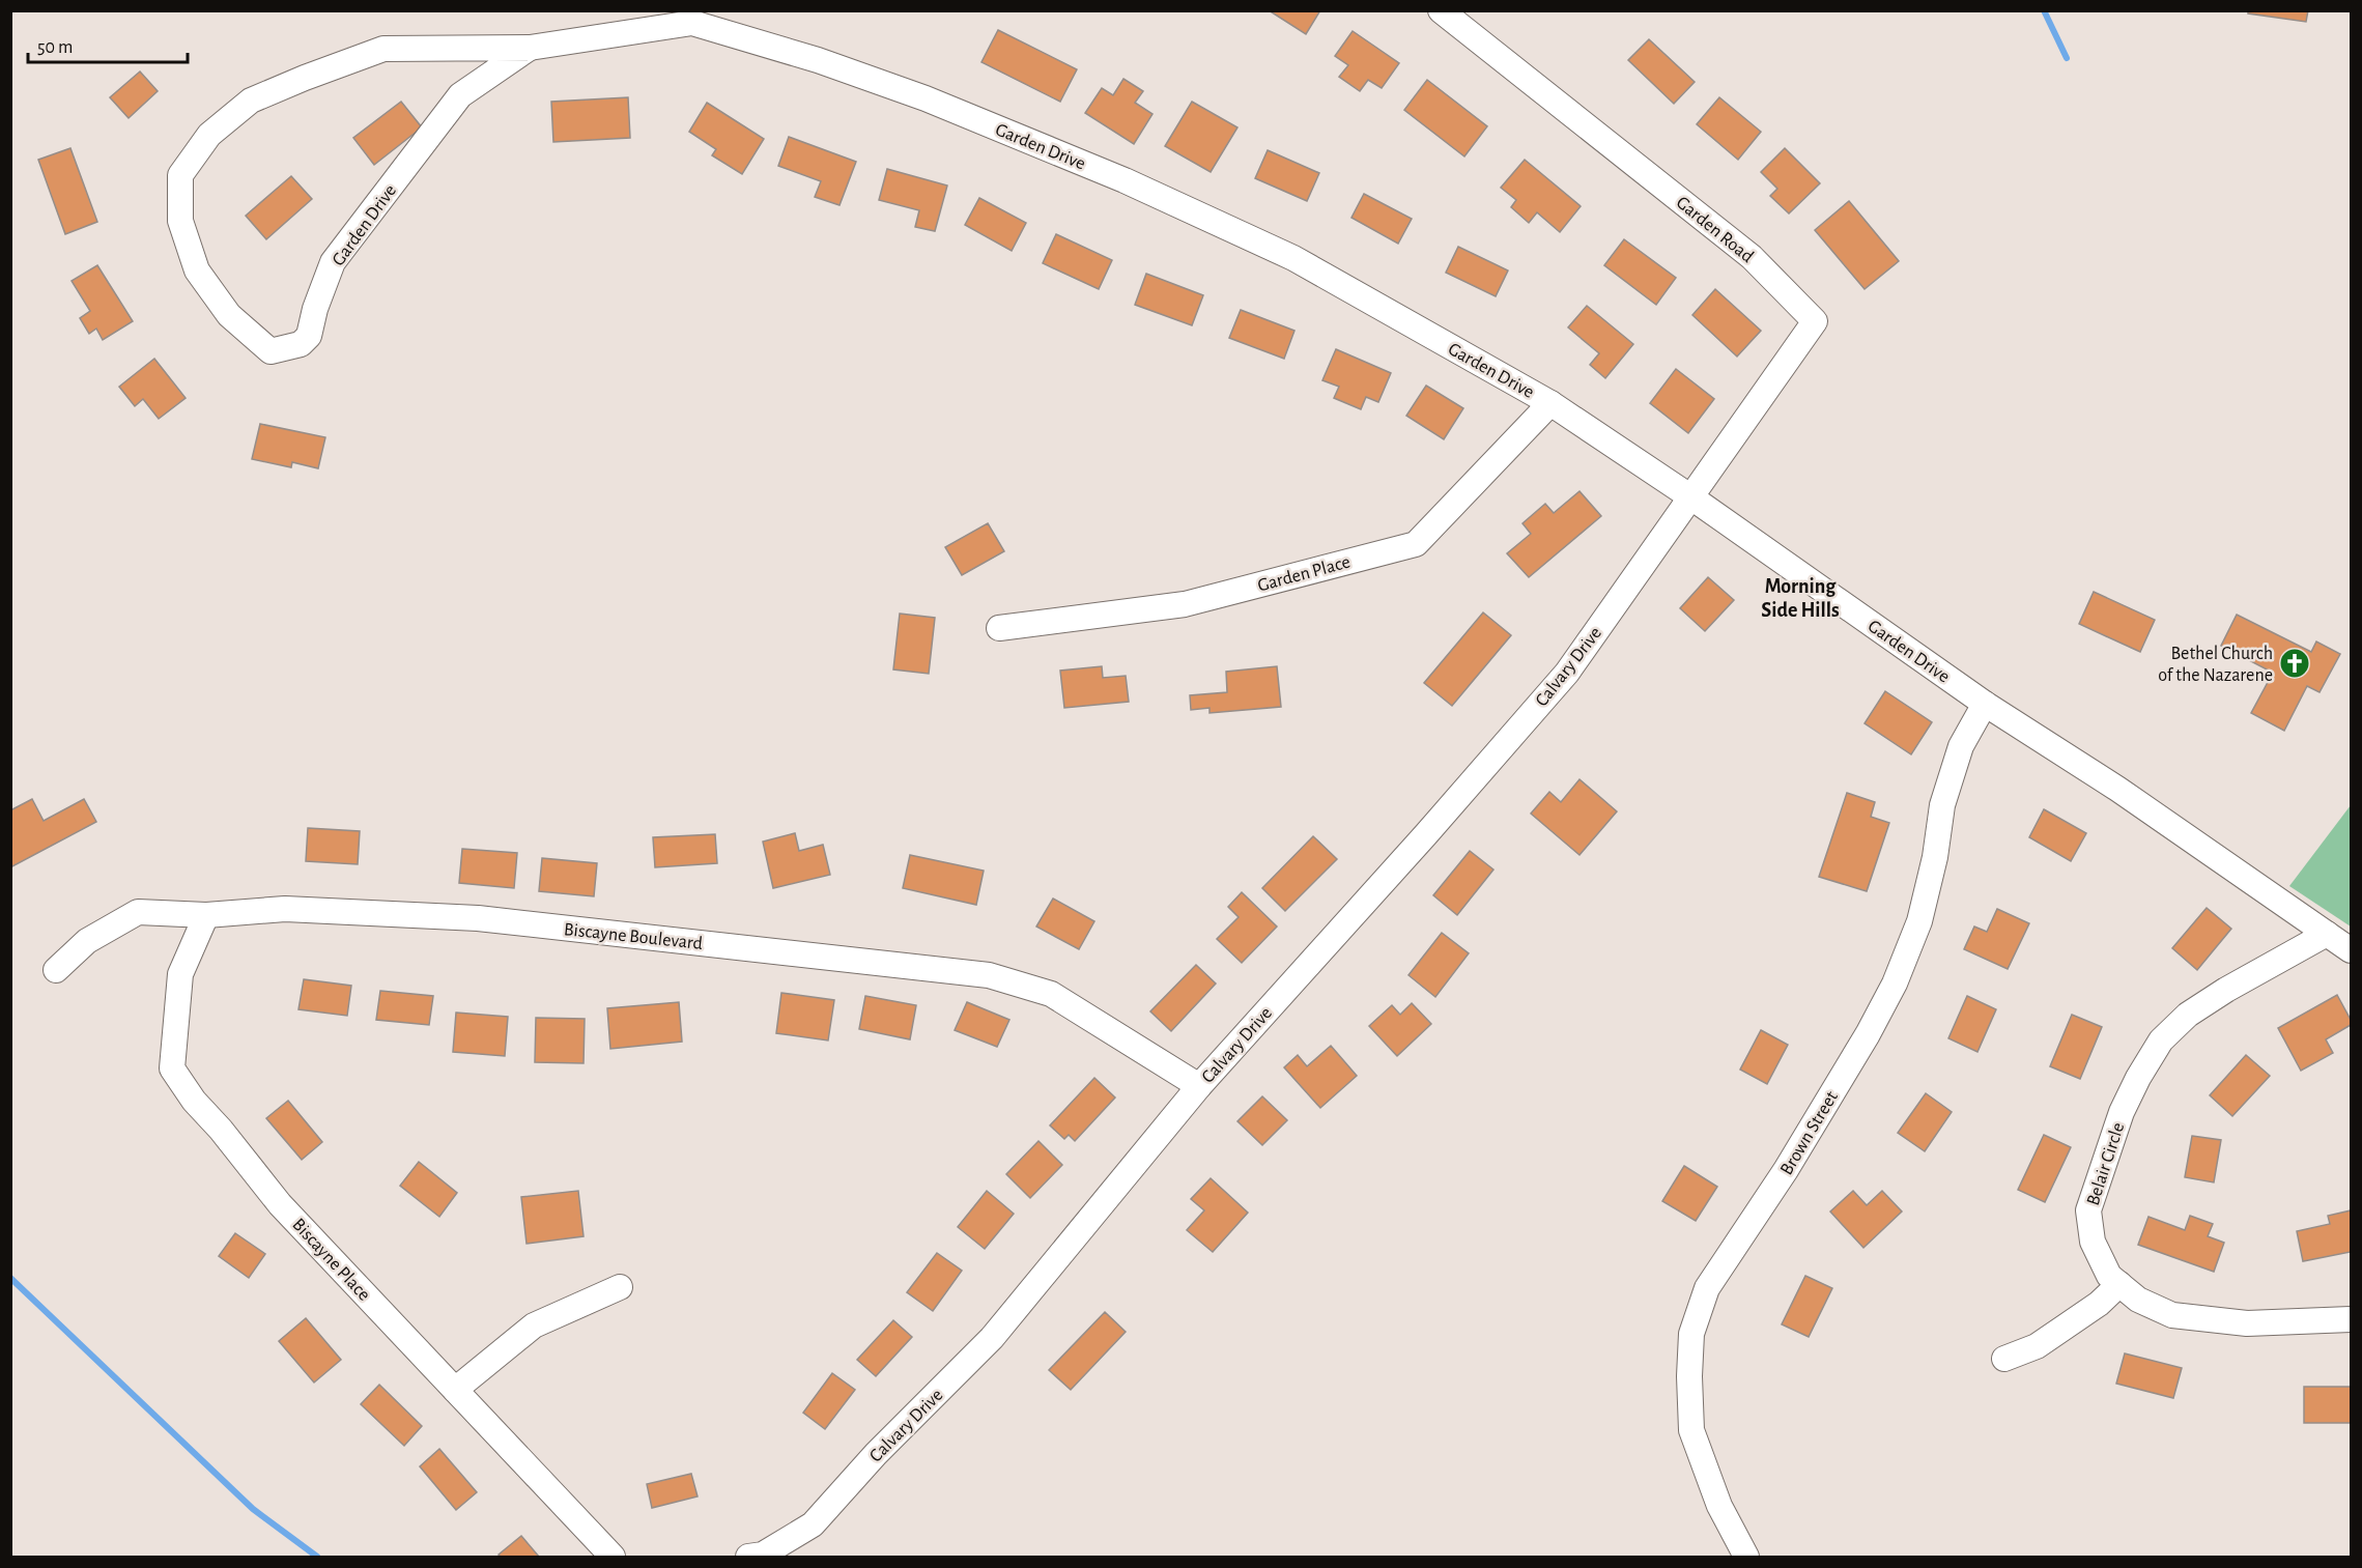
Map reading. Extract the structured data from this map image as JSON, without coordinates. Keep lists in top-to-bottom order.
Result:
{
  "streets": {
    "street": [
      "Garden Drive",
      "Garden Road",
      "Garden Place",
      "Calvary Drive",
      "Biscayne Boulevard",
      "Brown Street",
      "Belair Circle",
      "Biscayne Place"
    ]
  },
  "crossings": [
    ["Garden Drive", "Garden Road"],
    ["Garden Drive", "Garden Place"],
    ["Garden Drive", "Calvary Drive"],
    ["Garden Drive", "Brown Street"],
    ["Garden Drive", "Belair Circle"],
    ["Garden Road", "Calvary Drive"],
    ["Calvary Drive", "Biscayne Boulevard"],
    ["Biscayne Boulevard", "Biscayne Place"]
  ],
  "districts": ["Morning Side Hills"],
  "places": {
    "church": ["Bethel Church of the Nazarene"]
  },
  "scale_bar": "50 m"
}
